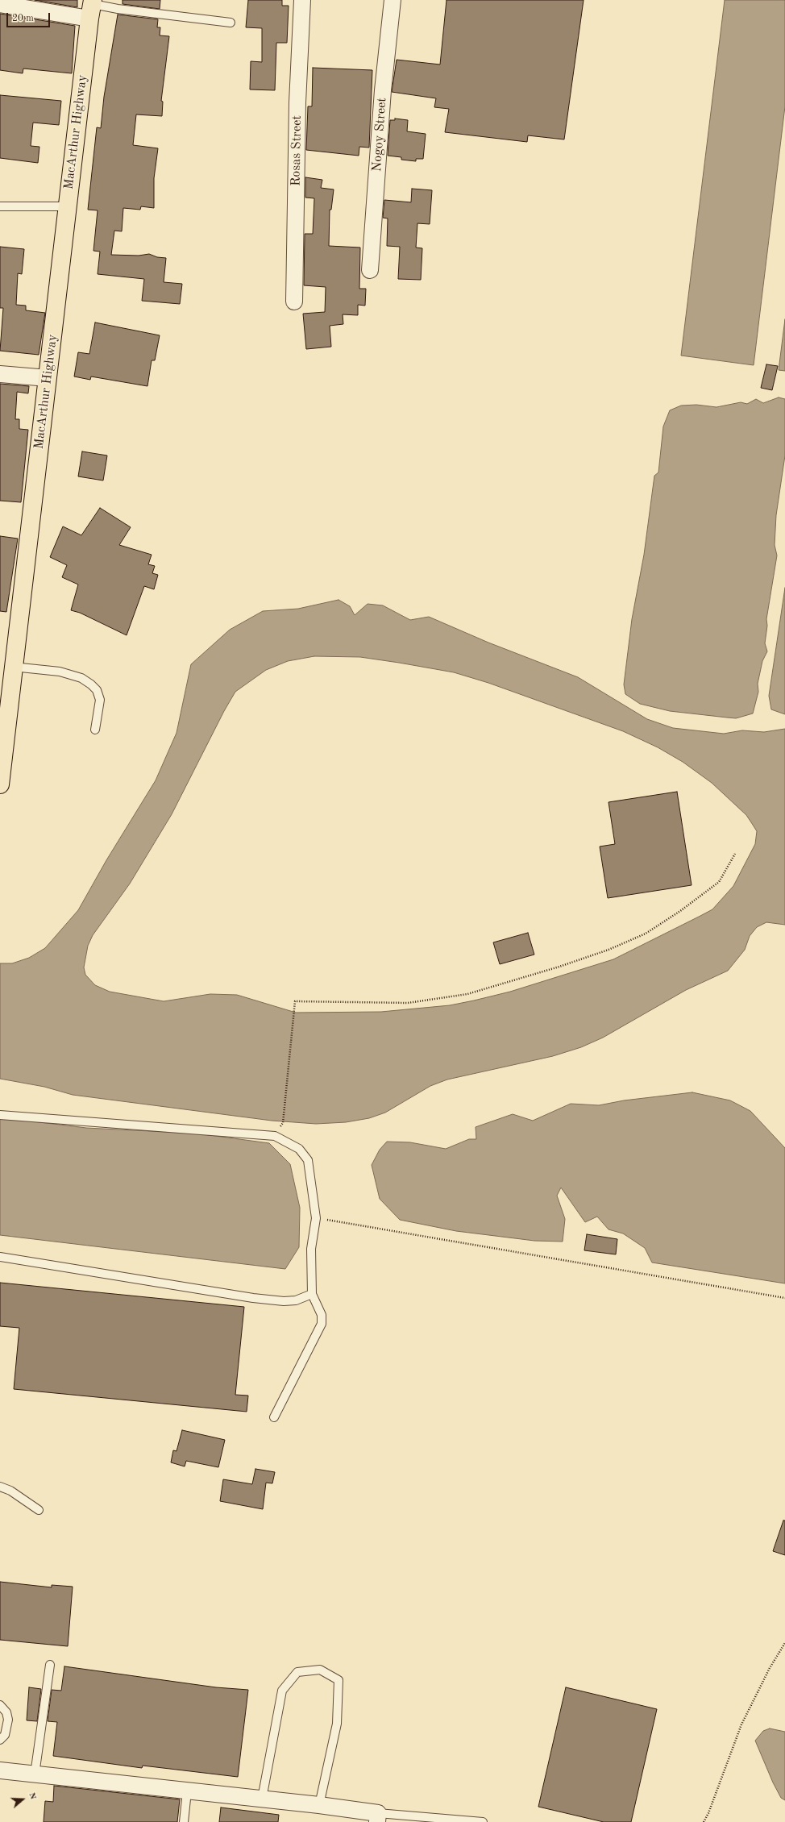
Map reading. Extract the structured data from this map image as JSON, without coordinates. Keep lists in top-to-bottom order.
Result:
{
  "streets": {
    "highway": ["MacArthur Highway"],
    "street": ["Nogoy Street", "Rosas Street"]
  },
  "scale_bar": "20 m",
  "north": "right"
}
